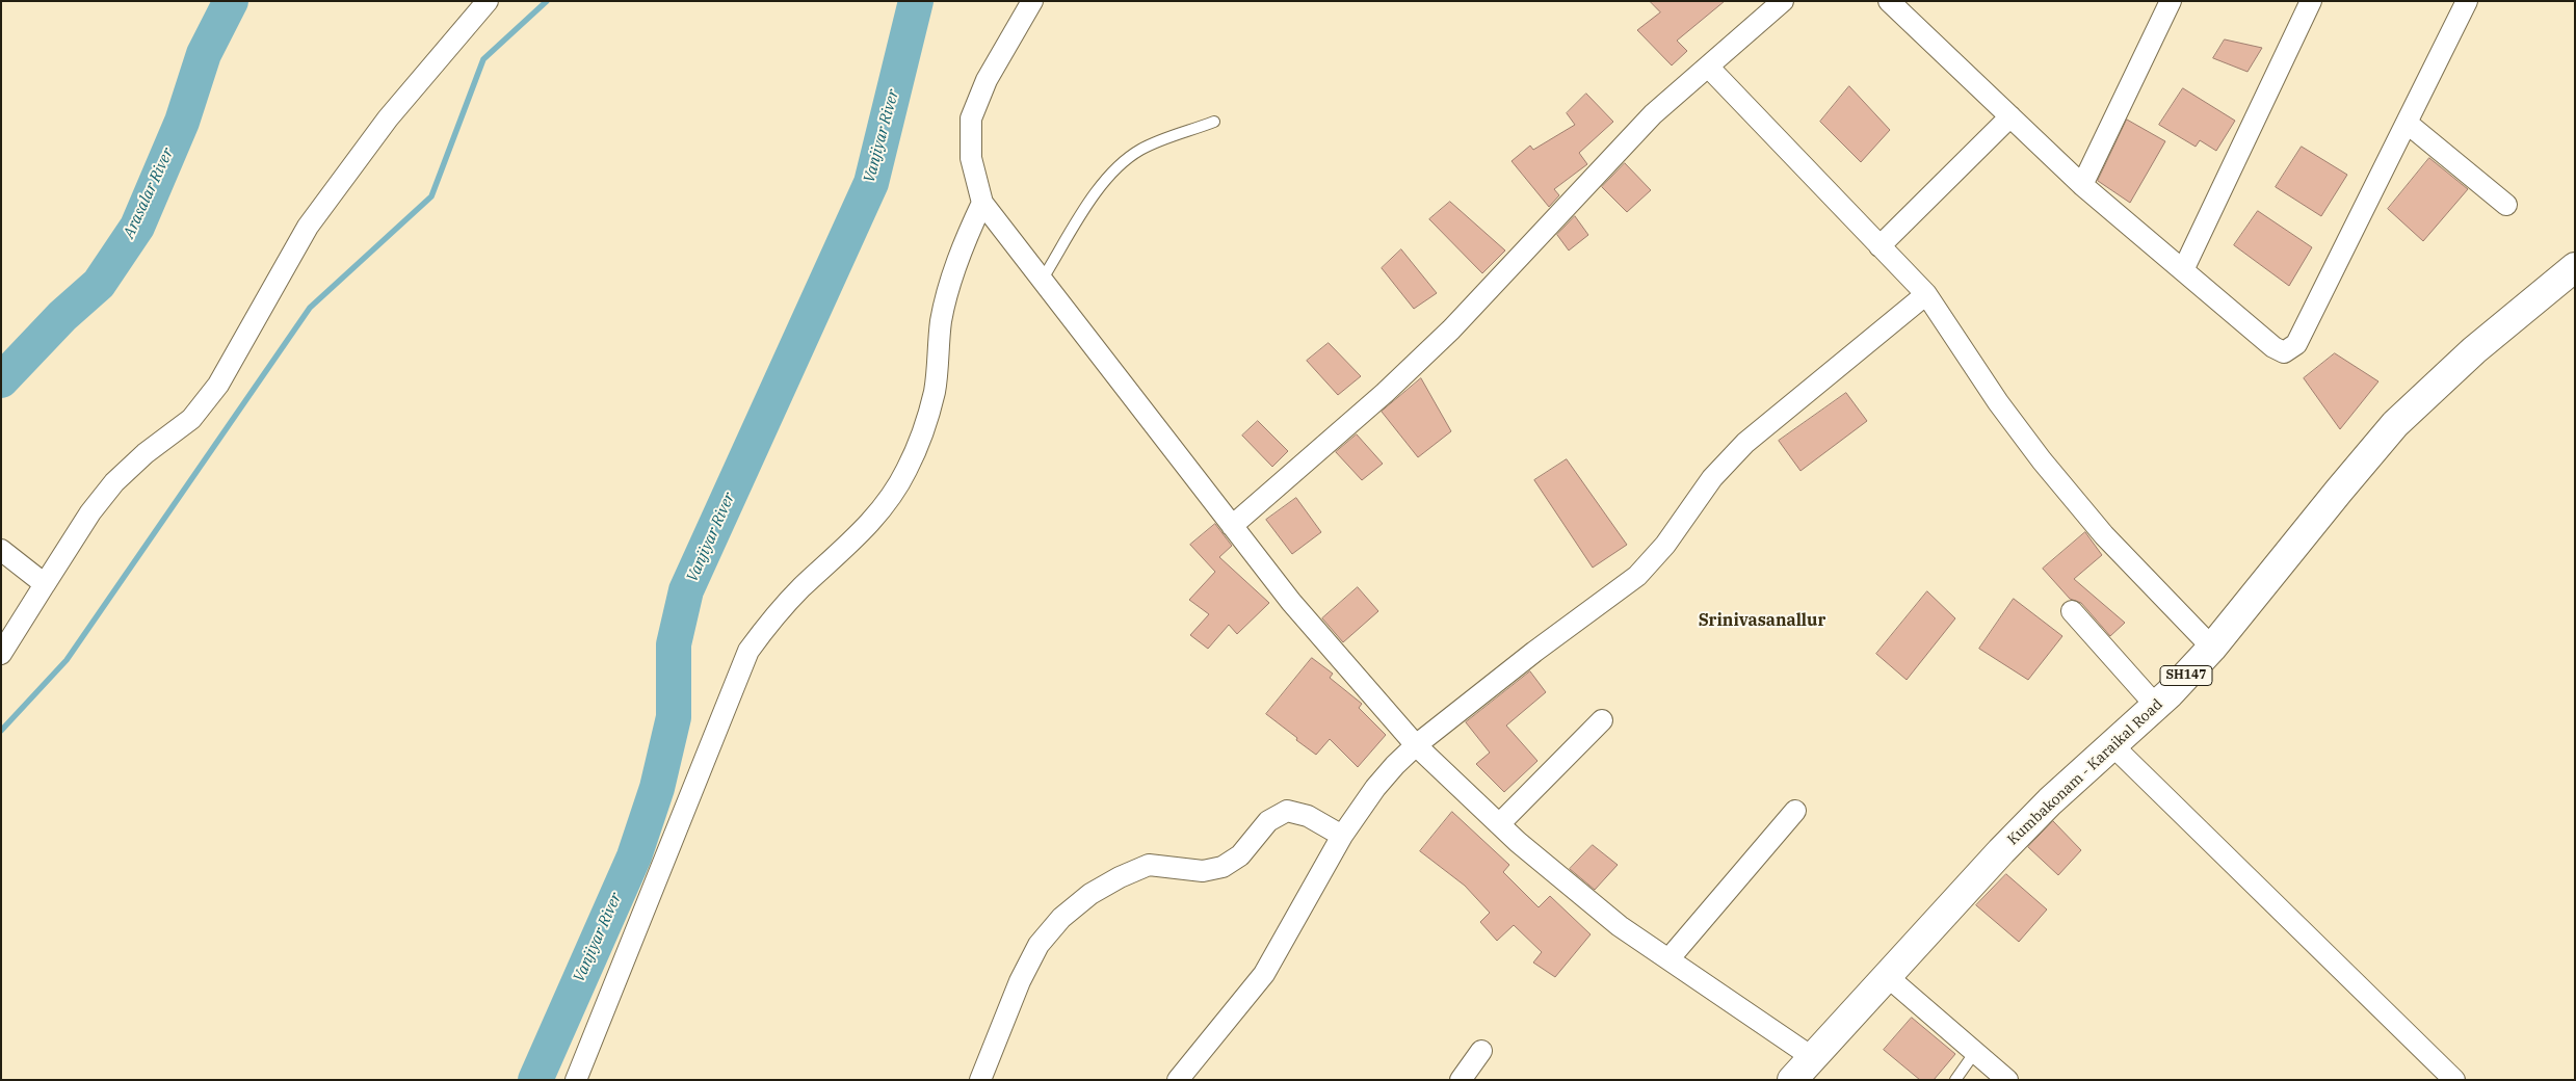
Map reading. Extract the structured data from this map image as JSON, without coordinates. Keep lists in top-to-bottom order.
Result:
{
  "streets": {
    "main road": ["SH147", "Kumbakonam - Karaikal Road"]
  },
  "districts": ["Srinivasanallur"],
  "water": ["Vanjiyar River", "Arasalar River"]
}
